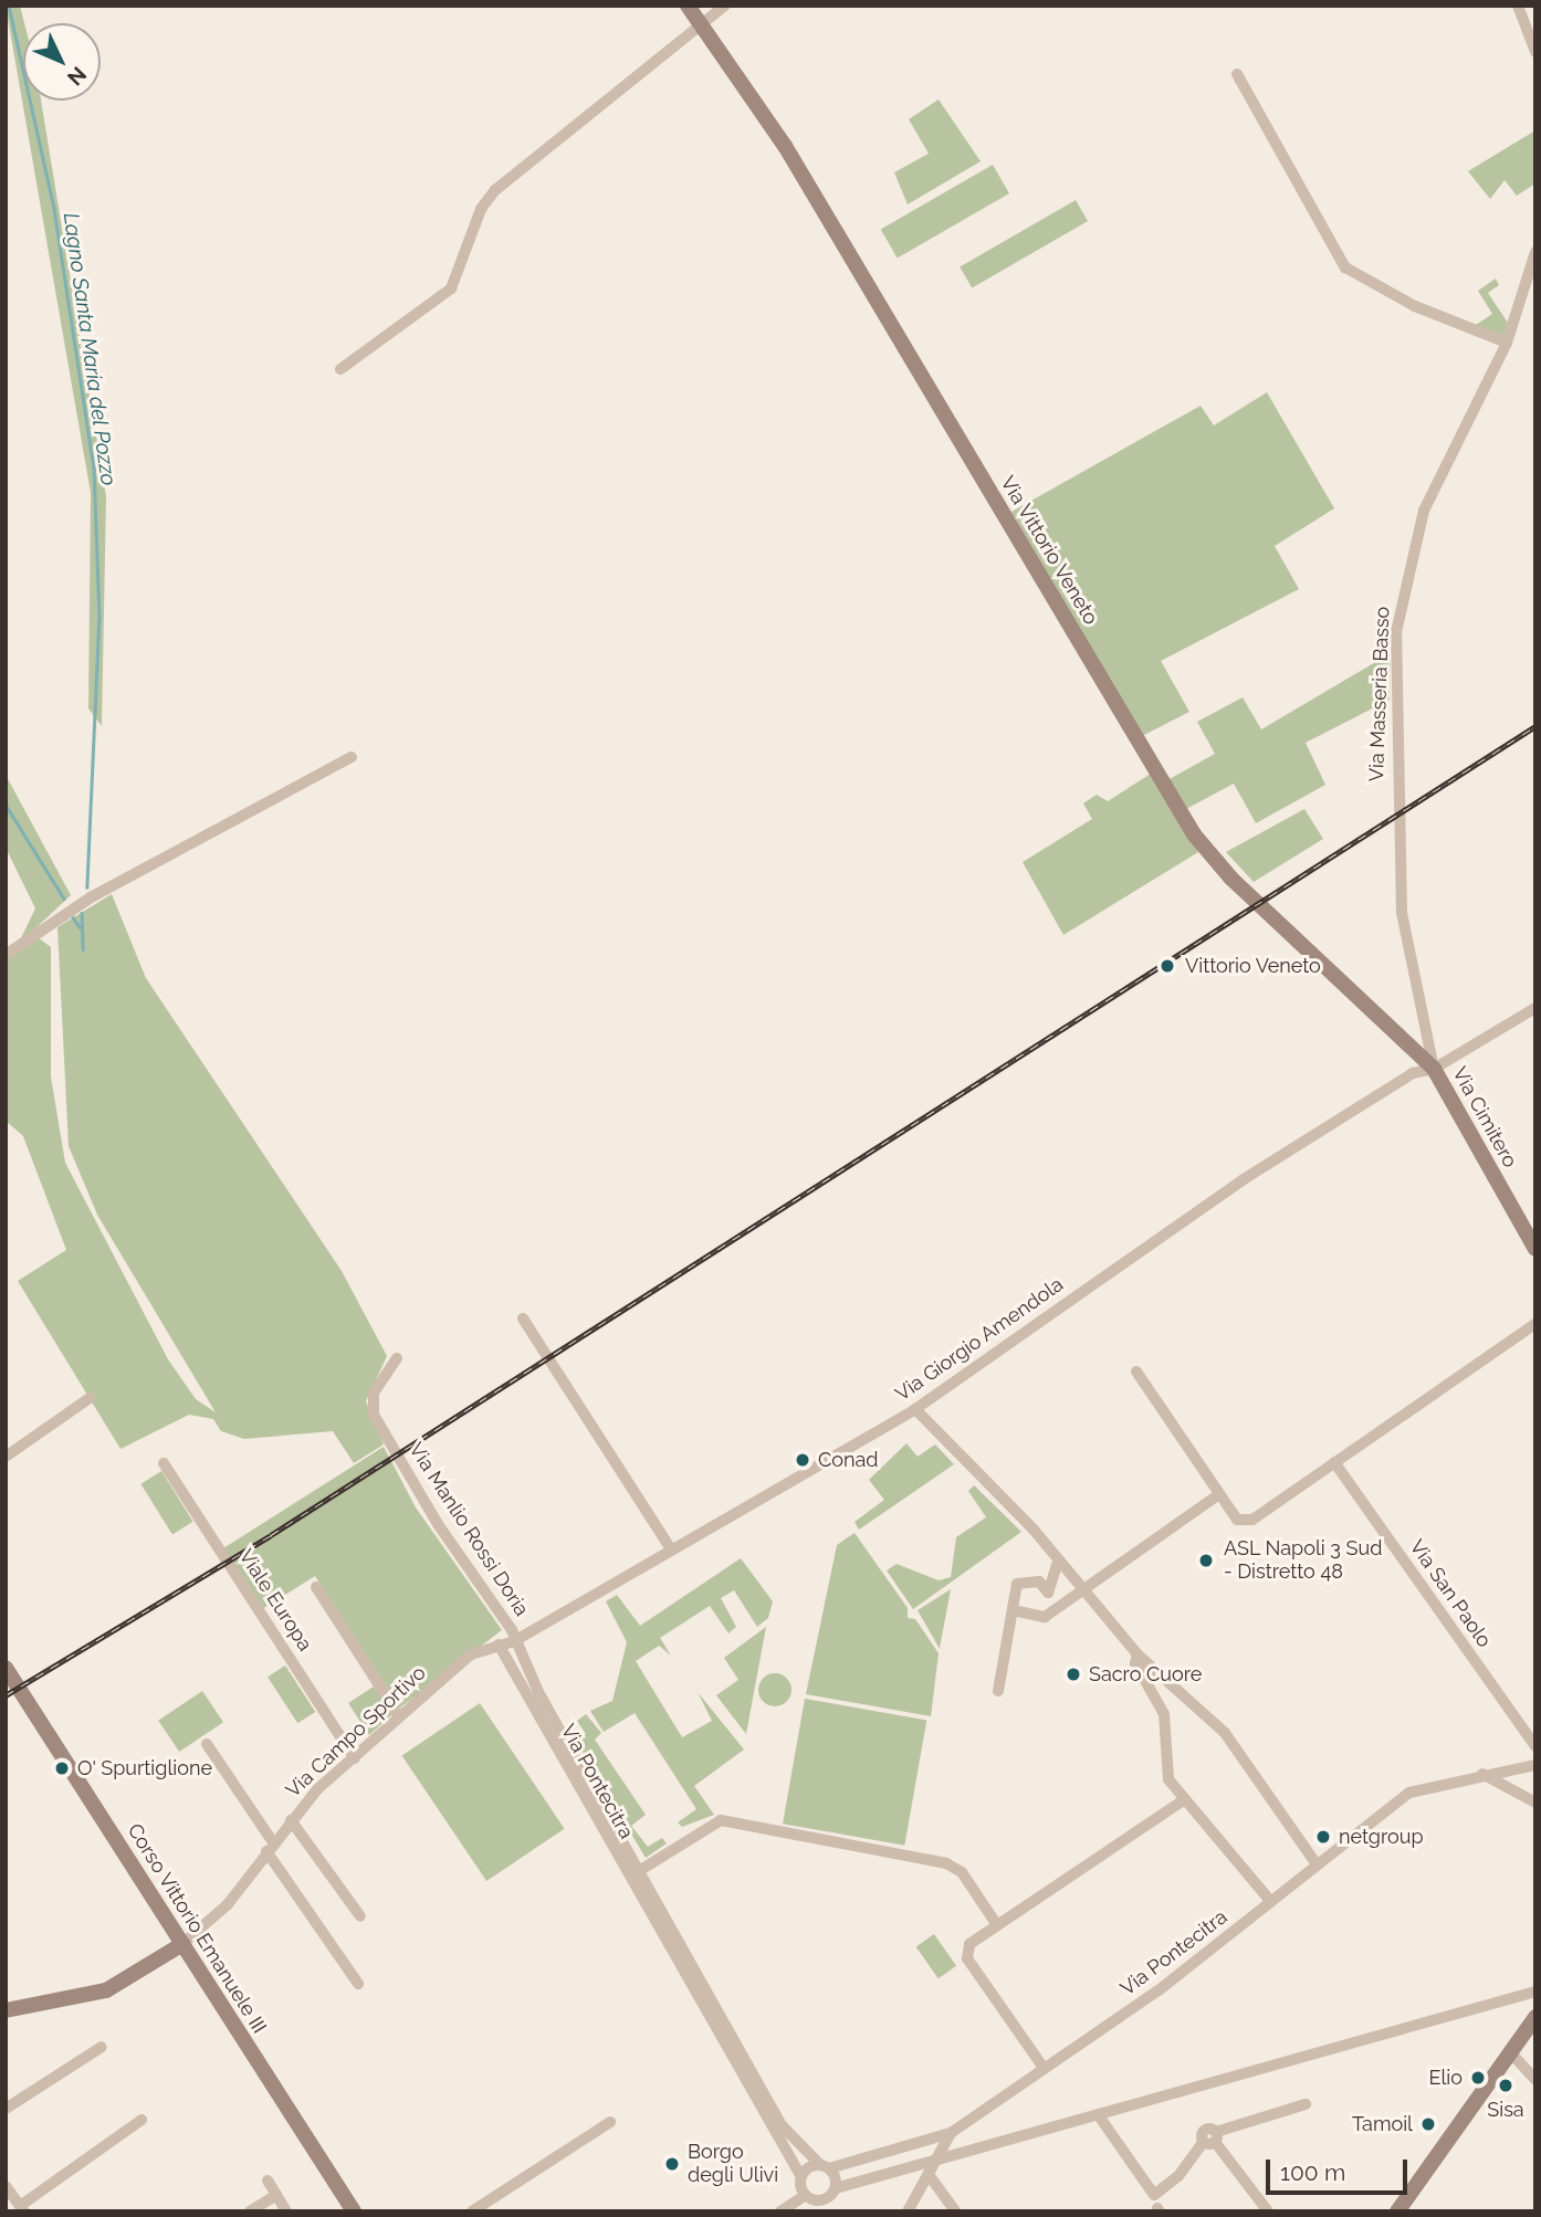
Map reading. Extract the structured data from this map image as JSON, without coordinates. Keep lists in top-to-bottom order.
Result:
{
  "streets": {
    "street": [
      "Via Vittorio Veneto",
      "Via Masseria Basso",
      "Via Cimitero",
      "Via Giorgio Amendola",
      "Via Manlio Rossi Doria",
      "Via San Paolo",
      "Viale Europa",
      "Via Campo Sportivo",
      "Via Pontecitra",
      "Corso Vittorio Emanuele III"
    ]
  },
  "crossings": [
    ["Via Vittorio Veneto", "Via Masseria Basso"],
    ["Via Vittorio Veneto", "Via Cimitero"],
    ["Via Vittorio Veneto", "Via Giorgio Amendola"],
    ["Via Masseria Basso", "Via Cimitero"],
    ["Via Masseria Basso", "Via Giorgio Amendola"],
    ["Via Cimitero", "Via Giorgio Amendola"],
    ["Via Giorgio Amendola", "Via Manlio Rossi Doria"],
    ["Via Giorgio Amendola", "Via Campo Sportivo"],
    ["Via Giorgio Amendola", "Via Pontecitra"],
    ["Via Manlio Rossi Doria", "Via Campo Sportivo"],
    ["Via Manlio Rossi Doria", "Via Pontecitra"],
    ["Viale Europa", "Via Campo Sportivo"],
    ["Via Campo Sportivo", "Via Pontecitra"],
    ["Via Campo Sportivo", "Corso Vittorio Emanuele III"]
  ],
  "water": ["Lagno Santa Maria del Pozzo"],
  "places": [
    "Vittorio Veneto",
    "Conad",
    "ASL Napoli 3 Sud - Distretto 48",
    "Sacro Cuore",
    "O' Spurtiglione",
    "netgroup",
    "Elio",
    "Sisa",
    "Tamoil",
    "Borgo degli Ulivi"
  ],
  "scale_bar": "100 m",
  "north": "bottom right"
}
